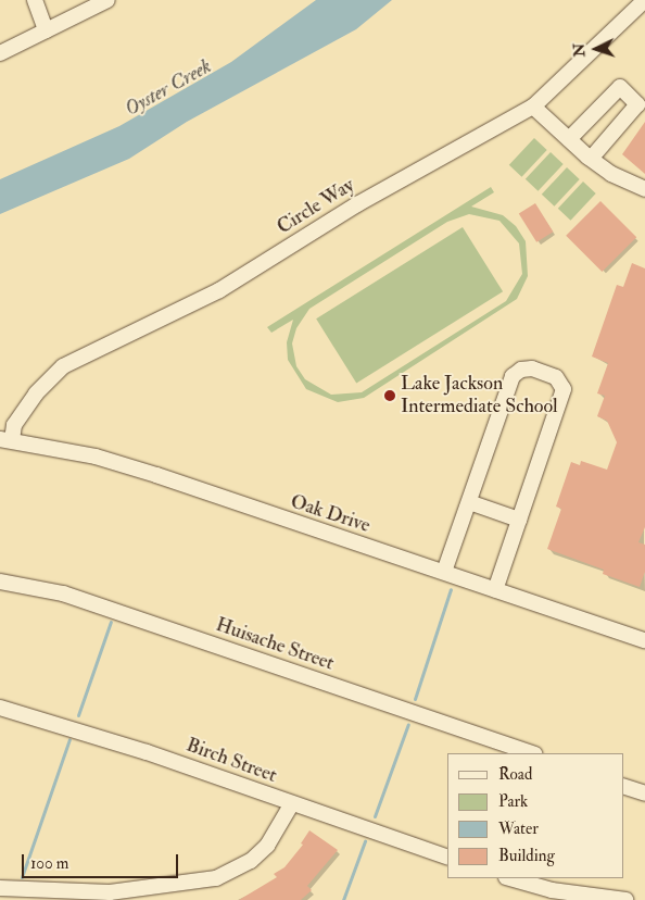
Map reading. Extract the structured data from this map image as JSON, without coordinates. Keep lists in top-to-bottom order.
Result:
{
  "streets": {
    "street": [
      "Circle Way",
      "Oak Drive",
      "Huisache Street",
      "Birch Street"
    ]
  },
  "crossings": [
    ["Circle Way", "Oak Drive"]
  ],
  "water": ["Oyster Creek"],
  "places": ["Lake Jackson Intermediate School"],
  "legend": [
    "Road",
    "Park",
    "Water",
    "Building"
  ],
  "scale_bar": "100 m",
  "north": "left"
}
